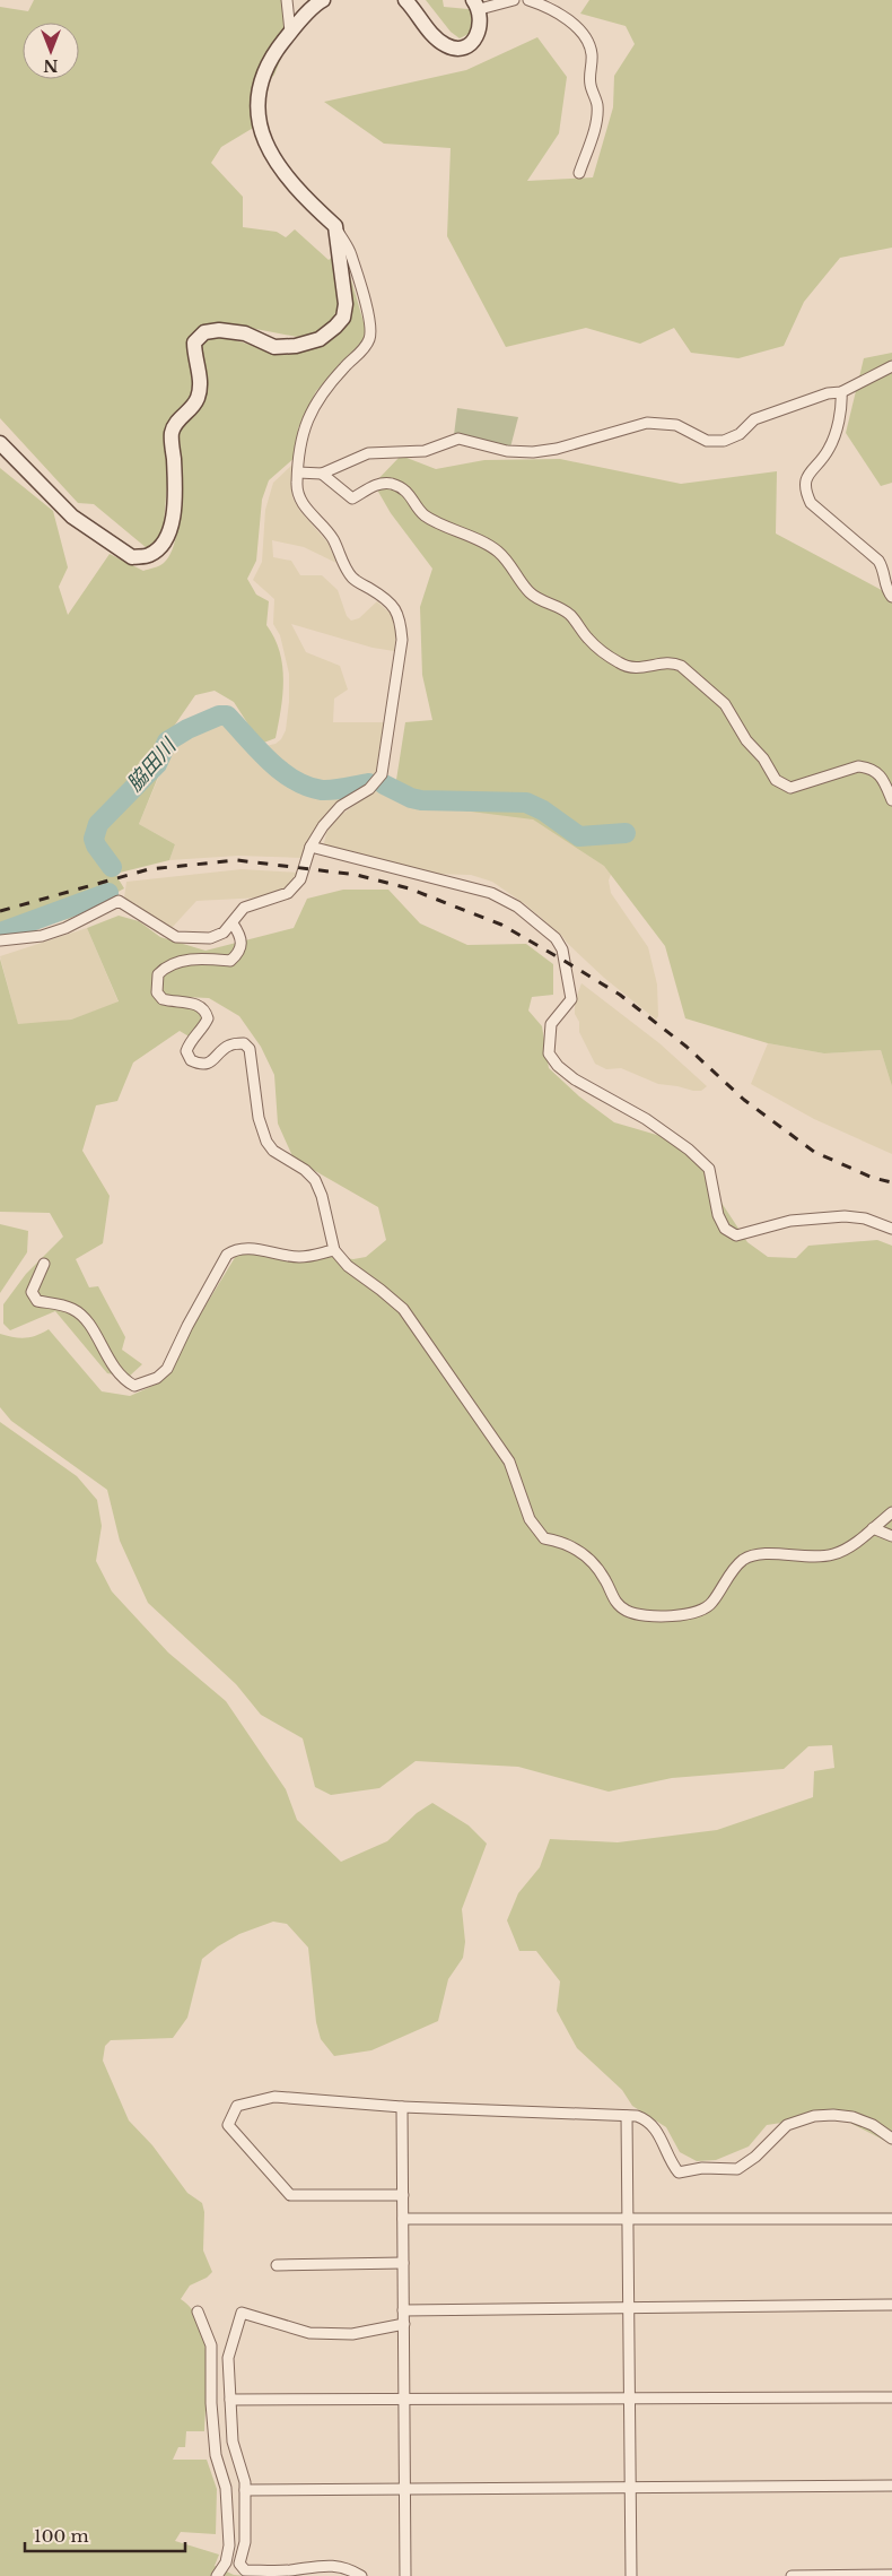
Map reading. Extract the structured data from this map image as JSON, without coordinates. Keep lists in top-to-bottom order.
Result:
{
  "water": ["脇田川"],
  "scale_bar": "100 m",
  "north": "bottom"
}
